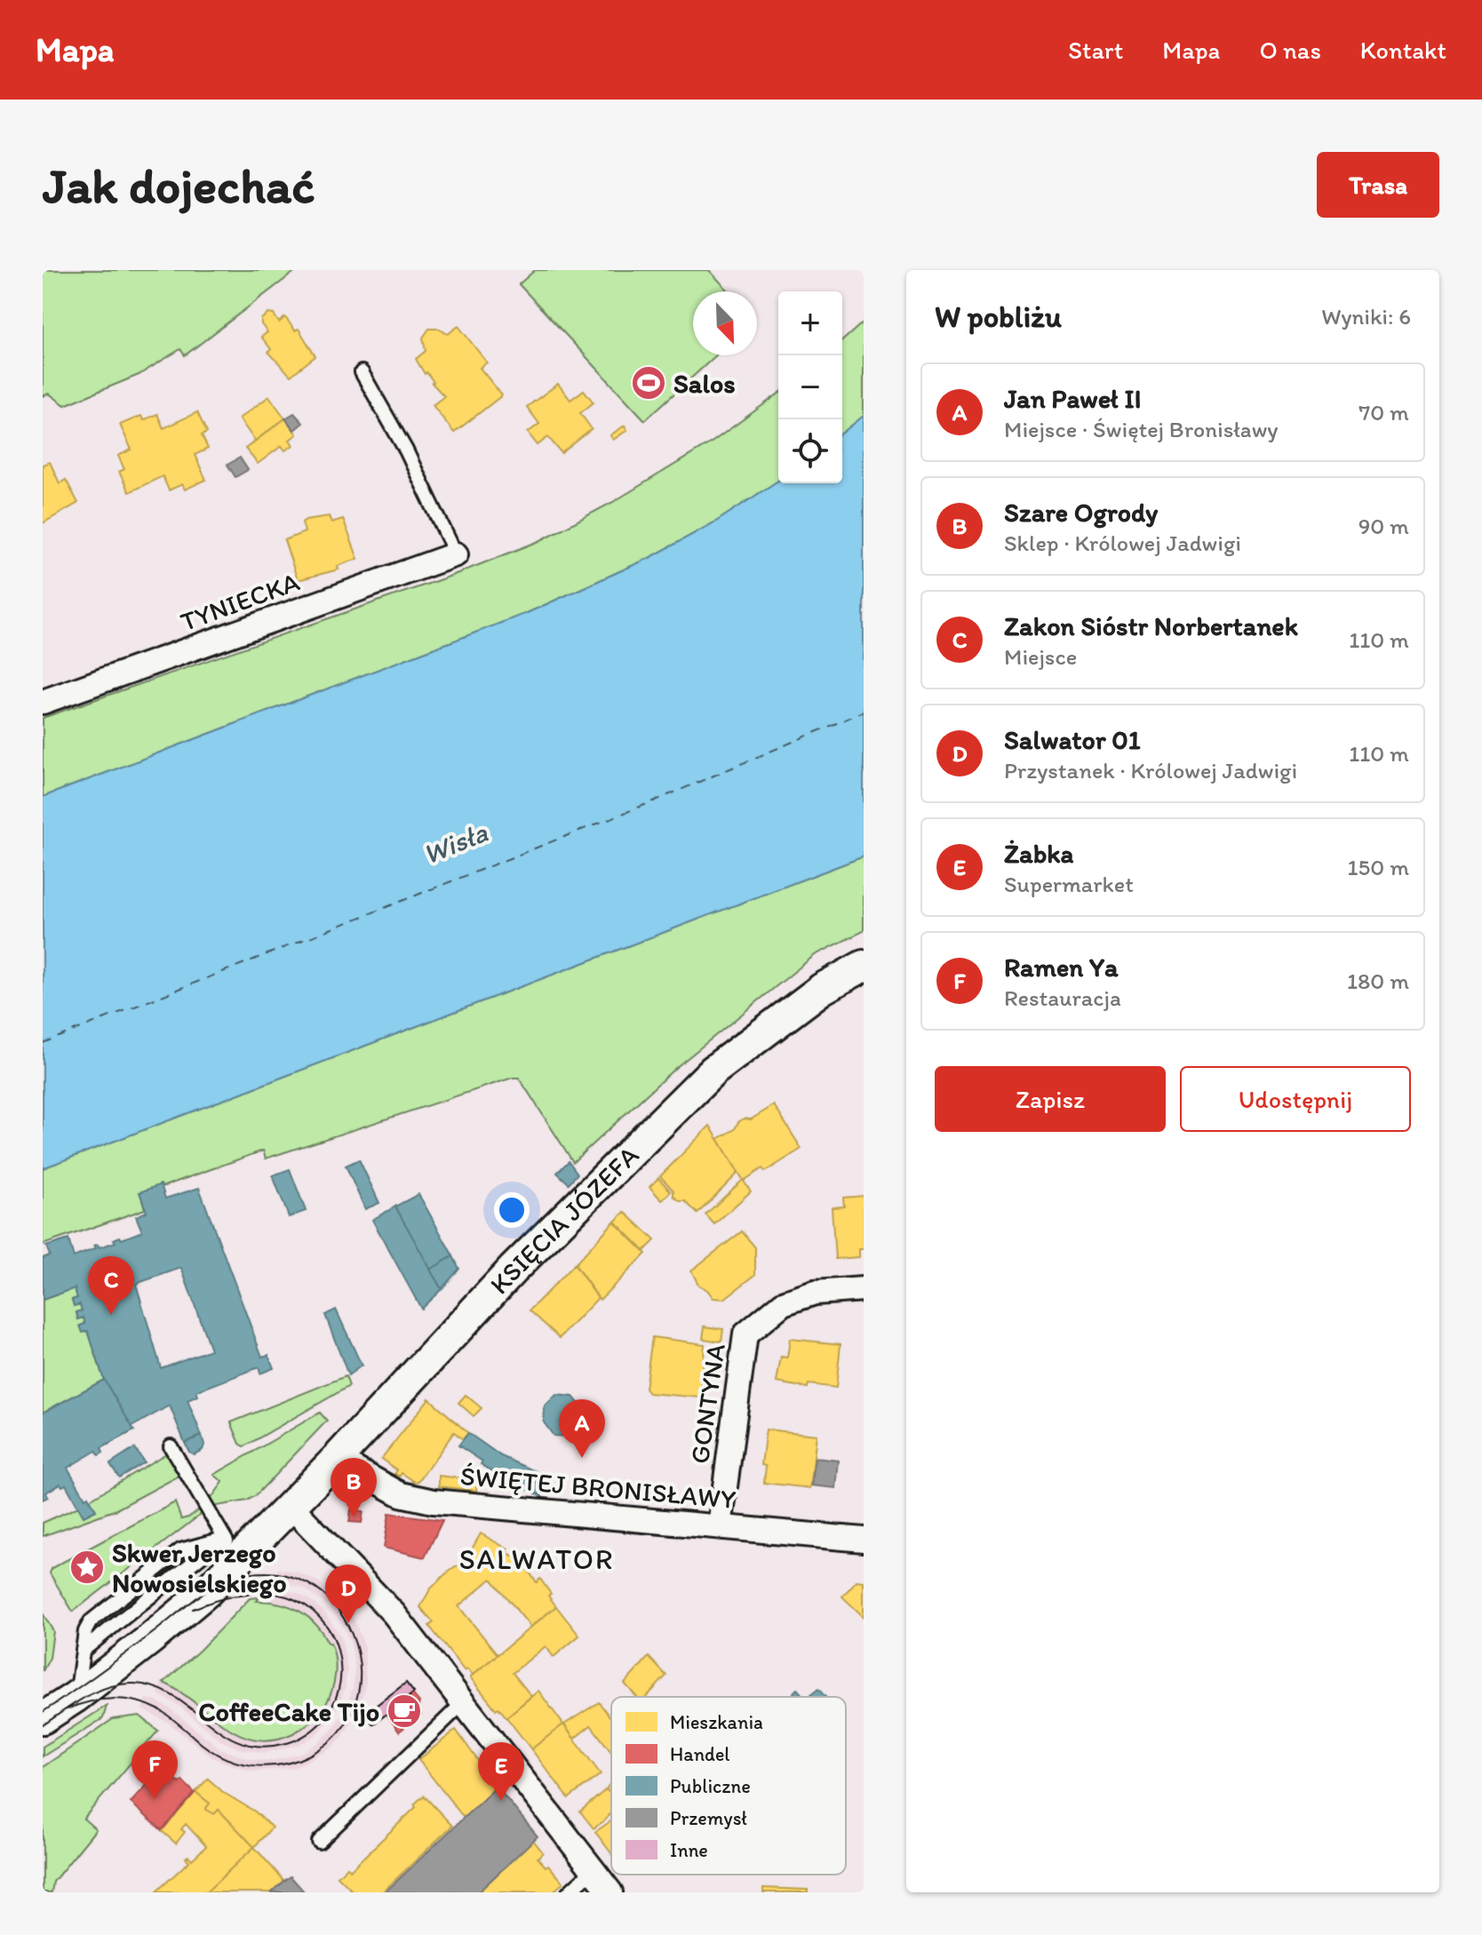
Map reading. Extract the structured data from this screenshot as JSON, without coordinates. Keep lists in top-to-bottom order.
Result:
{
  "streets": {
    "street": [
      "TYNIECKA",
      "KSIĘCIA JÓZEFA",
      "GONTYNA",
      "ŚWIĘTEJ BRONISŁAWY"
    ]
  },
  "crossings": [
    ["KSIĘCIA JÓZEFA", "ŚWIĘTEJ BRONISŁAWY"],
    ["GONTYNA", "ŚWIĘTEJ BRONISŁAWY"]
  ],
  "districts": ["SALWATOR"],
  "water": ["Wisła"],
  "places": {
    "sports": ["Salos"],
    "place": ["Skwer Jerzego Nowosielskiego"],
    "cafe": ["CoffeeCake Tijo"]
  },
  "legend": [
    "Mieszkania",
    "Handel",
    "Publiczne",
    "Przemysł",
    "Inne"
  ],
  "north": "bottom right",
  "page": {
    "header": "Mapa",
    "nav": [
      "Start",
      "Mapa",
      "O nas",
      "Kontakt"
    ],
    "buttons": [
      "Trasa",
      ["Zapisz", "Udostępnij"]
    ],
    "title": "Jak dojechać",
    "heading": ["W pobliżu", "Wyniki: 6"],
    "map_buttons": ["+", "−"],
    "list": [
      {
        "mark": "A",
        "name": "Jan Paweł II",
        "note": "Miejsce · Świętej Bronisławy",
        "value": "70 m"
      },
      {
        "mark": "B",
        "name": "Szare Ogrody",
        "note": "Sklep · Królowej Jadwigi",
        "value": "90 m"
      },
      {
        "mark": "C",
        "name": "Zakon Sióstr Norbertanek",
        "note": "Miejsce",
        "value": "110 m"
      },
      {
        "mark": "D",
        "name": "Salwator 01",
        "note": "Przystanek · Królowej Jadwigi",
        "value": "110 m"
      },
      {
        "mark": "E",
        "name": "Żabka",
        "note": "Supermarket",
        "value": "150 m"
      },
      {
        "mark": "F",
        "name": "Ramen Ya",
        "note": "Restauracja",
        "value": "180 m"
      }
    ],
    "pins": [
      "C",
      "A",
      "B",
      "D",
      "F",
      "E"
    ]
  }
}
